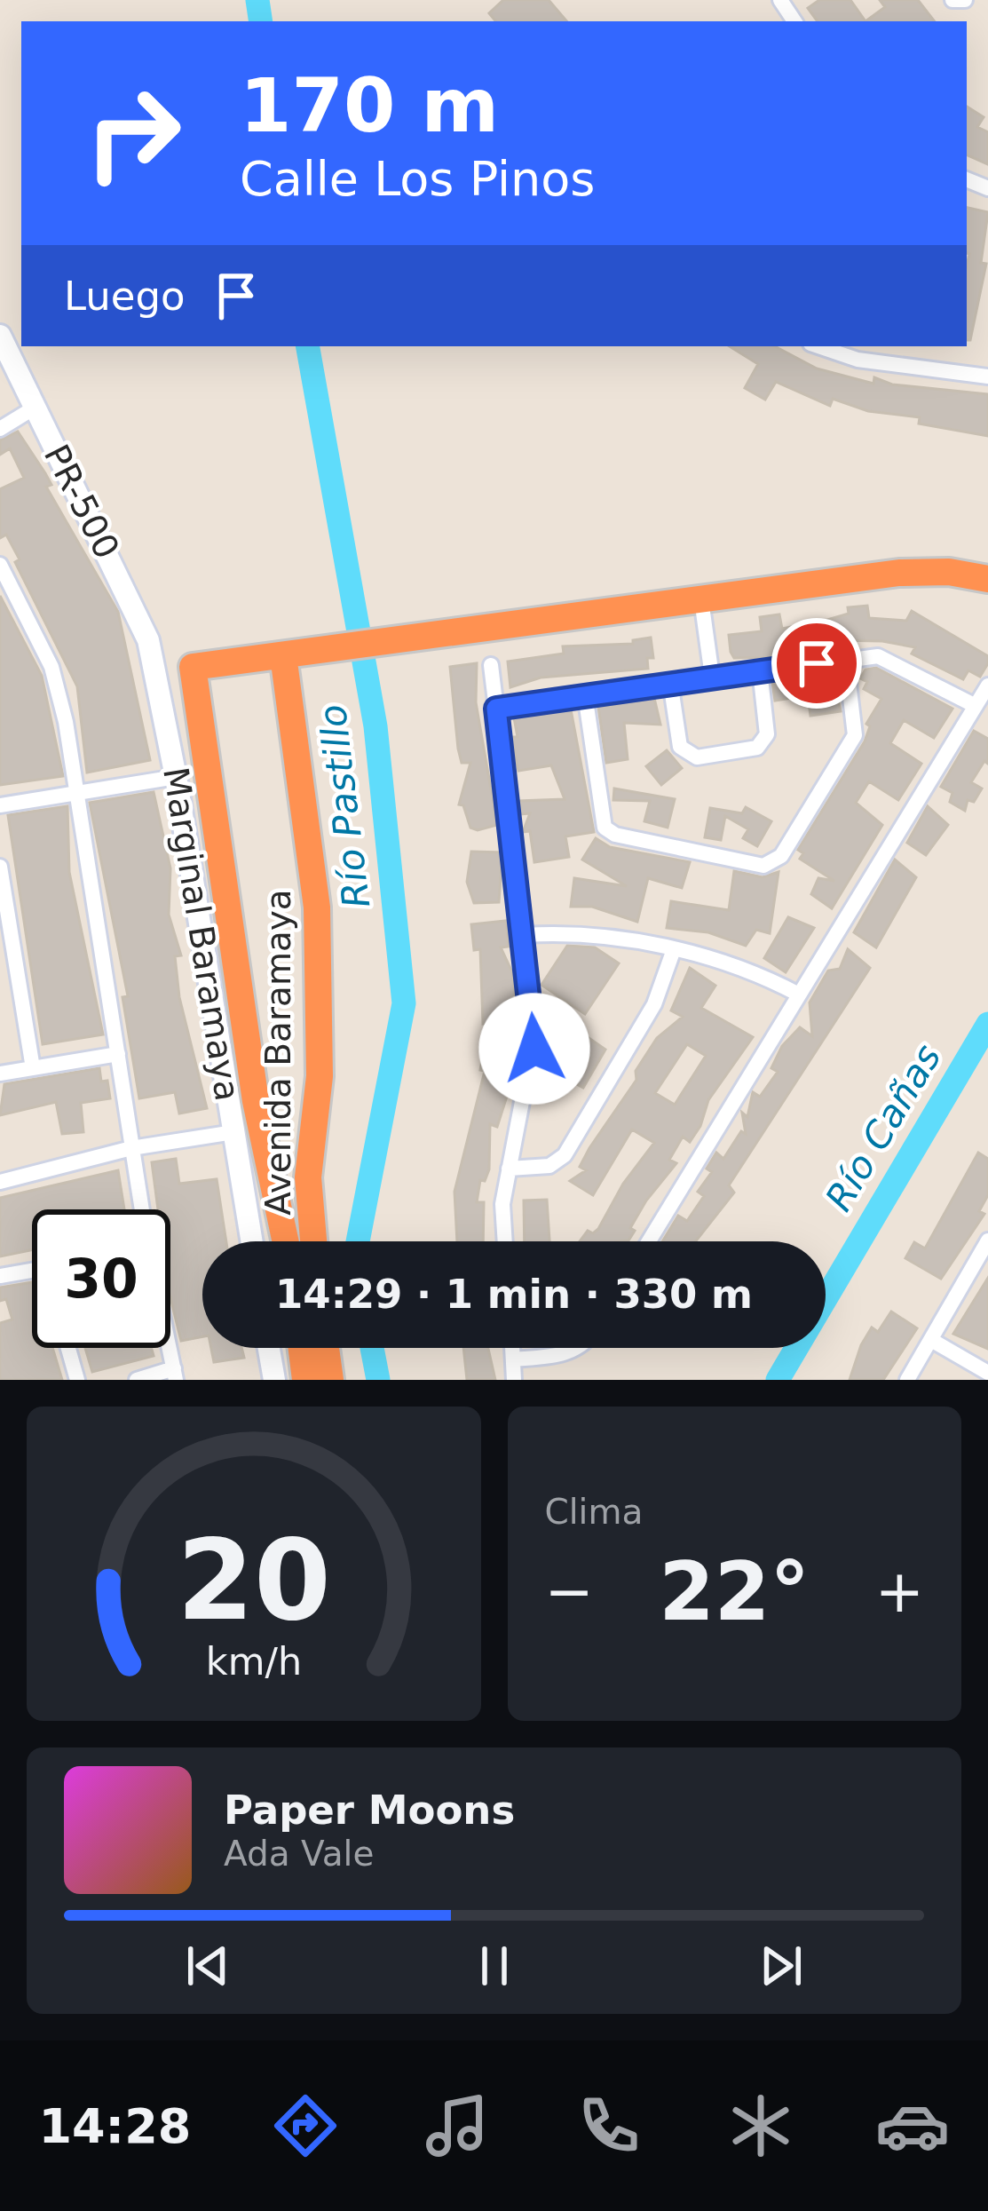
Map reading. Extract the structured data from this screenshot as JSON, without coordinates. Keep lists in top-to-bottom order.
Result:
{
  "streets": {
    "highway": ["Avenida Baramaya"],
    "street": ["PR-500", "Marginal Baramaya"]
  },
  "crossings": [
    ["PR-500", "Marginal Baramaya"]
  ],
  "water": ["Río Pastillo", "Río Cañas"],
  "page": {
    "turn": ["170 m", "Calle Los Pinos"],
    "then": "Luego",
    "limit": "30",
    "trip": "14:29 · 1 min · 330 m",
    "tile": "Clima",
    "heat": ["−", "22°", "+"],
    "song": ["Paper Moons", "Ada Vale"],
    "tabs": "14:28",
    "gauge": ["20", "km/h"]
  }
}
